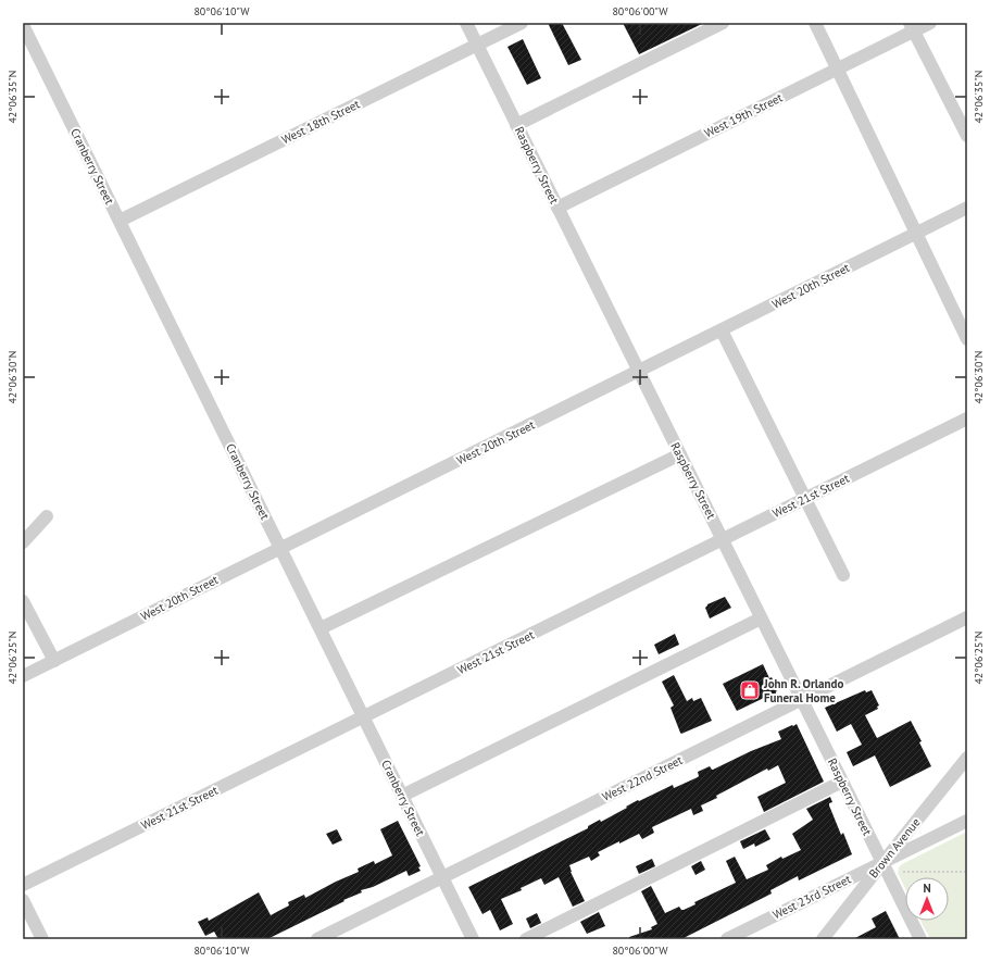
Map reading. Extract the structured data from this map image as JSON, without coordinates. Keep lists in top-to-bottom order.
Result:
{
  "streets": {
    "street": [
      "West 19th Street",
      "West 18th Street",
      "Raspberry Street",
      "Cranberry Street",
      "West 20th Street",
      "West 21st Street",
      "West 22nd Street",
      "Brown Avenue",
      "West 23rd Street"
    ]
  },
  "crossings": [
    ["West 19th Street", "Raspberry Street"],
    ["West 18th Street", "Raspberry Street"],
    ["West 18th Street", "Cranberry Street"],
    ["Raspberry Street", "West 20th Street"],
    ["Raspberry Street", "West 21st Street"],
    ["Raspberry Street", "West 22nd Street"],
    ["Raspberry Street", "Brown Avenue"],
    ["Raspberry Street", "West 23rd Street"],
    ["Cranberry Street", "West 20th Street"],
    ["Cranberry Street", "West 21st Street"],
    ["Cranberry Street", "West 22nd Street"],
    ["Brown Avenue", "West 23rd Street"]
  ],
  "places": {
    "shop": ["John R. Orlando Funeral Home"]
  },
  "north": "top",
  "coordinates": [
    "80°06'10\"W",
    "80°06'00\"W",
    "42°06'35\"N",
    "42°06'30\"N",
    "42°06'25\"N"
  ]
}
